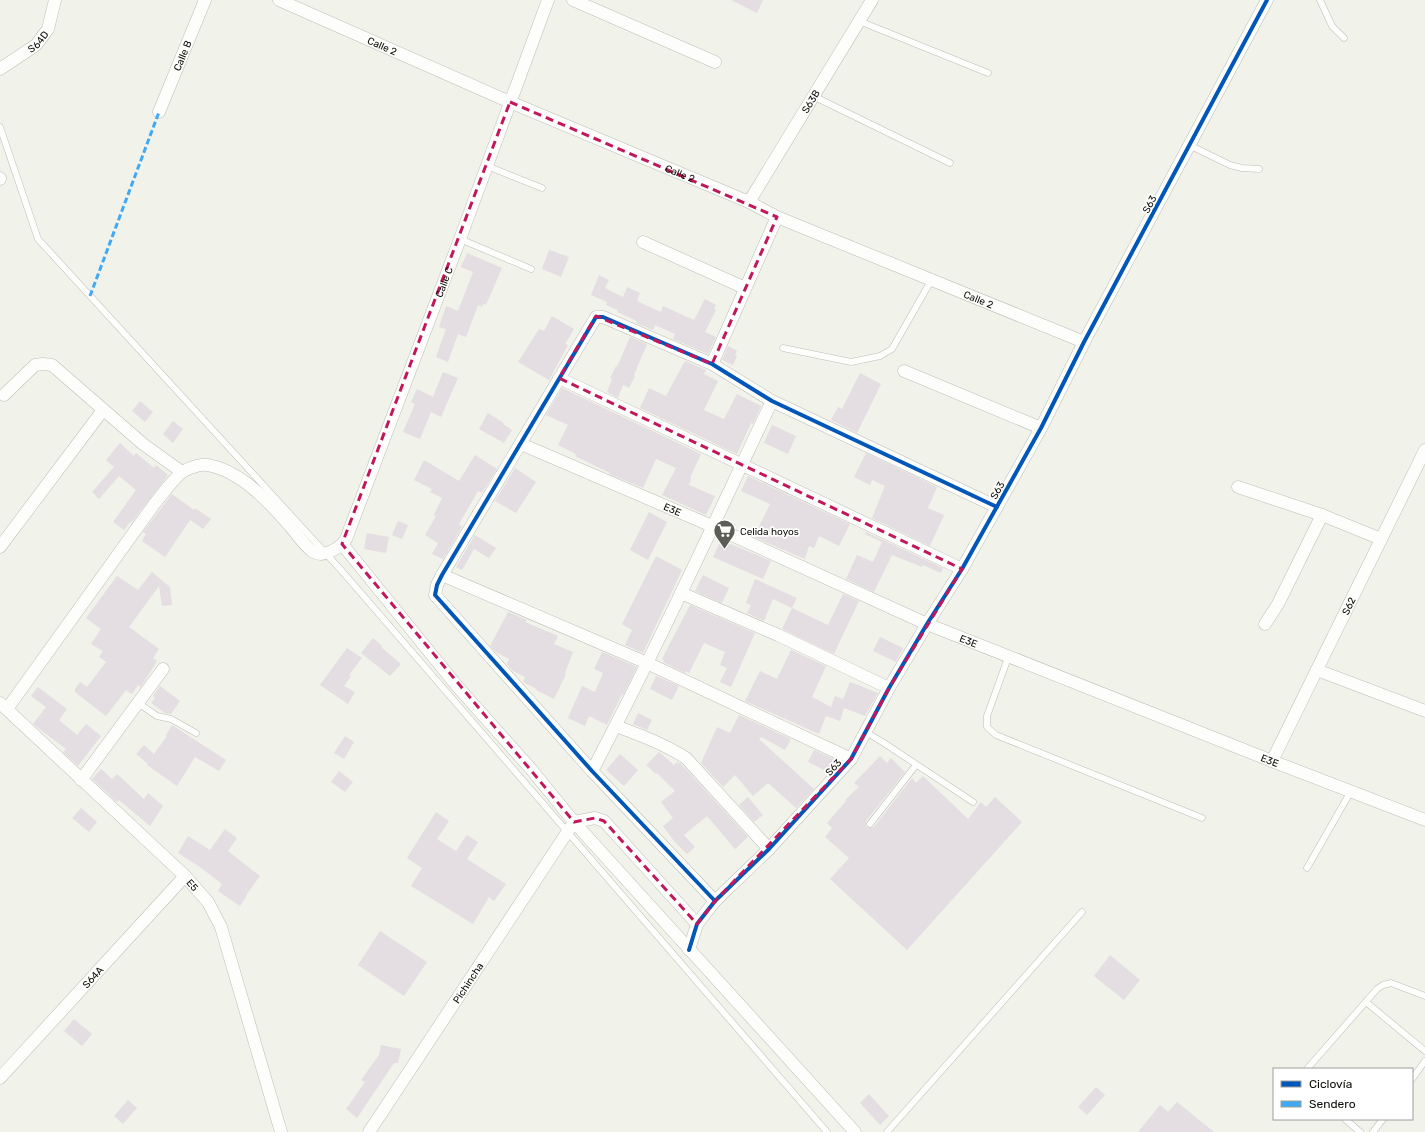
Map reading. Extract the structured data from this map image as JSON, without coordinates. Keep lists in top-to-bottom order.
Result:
{
  "streets": {
    "street": [
      "S64D",
      "Calle 2",
      "Calle B",
      "S63B",
      "S63",
      "Calle C",
      "E3E",
      "S62",
      "E5",
      "S64A",
      "Pichincha"
    ]
  },
  "crossings": [
    ["Calle 2", "S63B"],
    ["Calle 2", "S63"],
    ["Calle 2", "Calle C"],
    ["S63", "E3E"],
    ["E3E", "S62"],
    ["E5", "S64A"]
  ],
  "places": {
    "supermarket": ["Celida hoyos"]
  },
  "legend": ["Ciclovía", "Sendero"]
}
